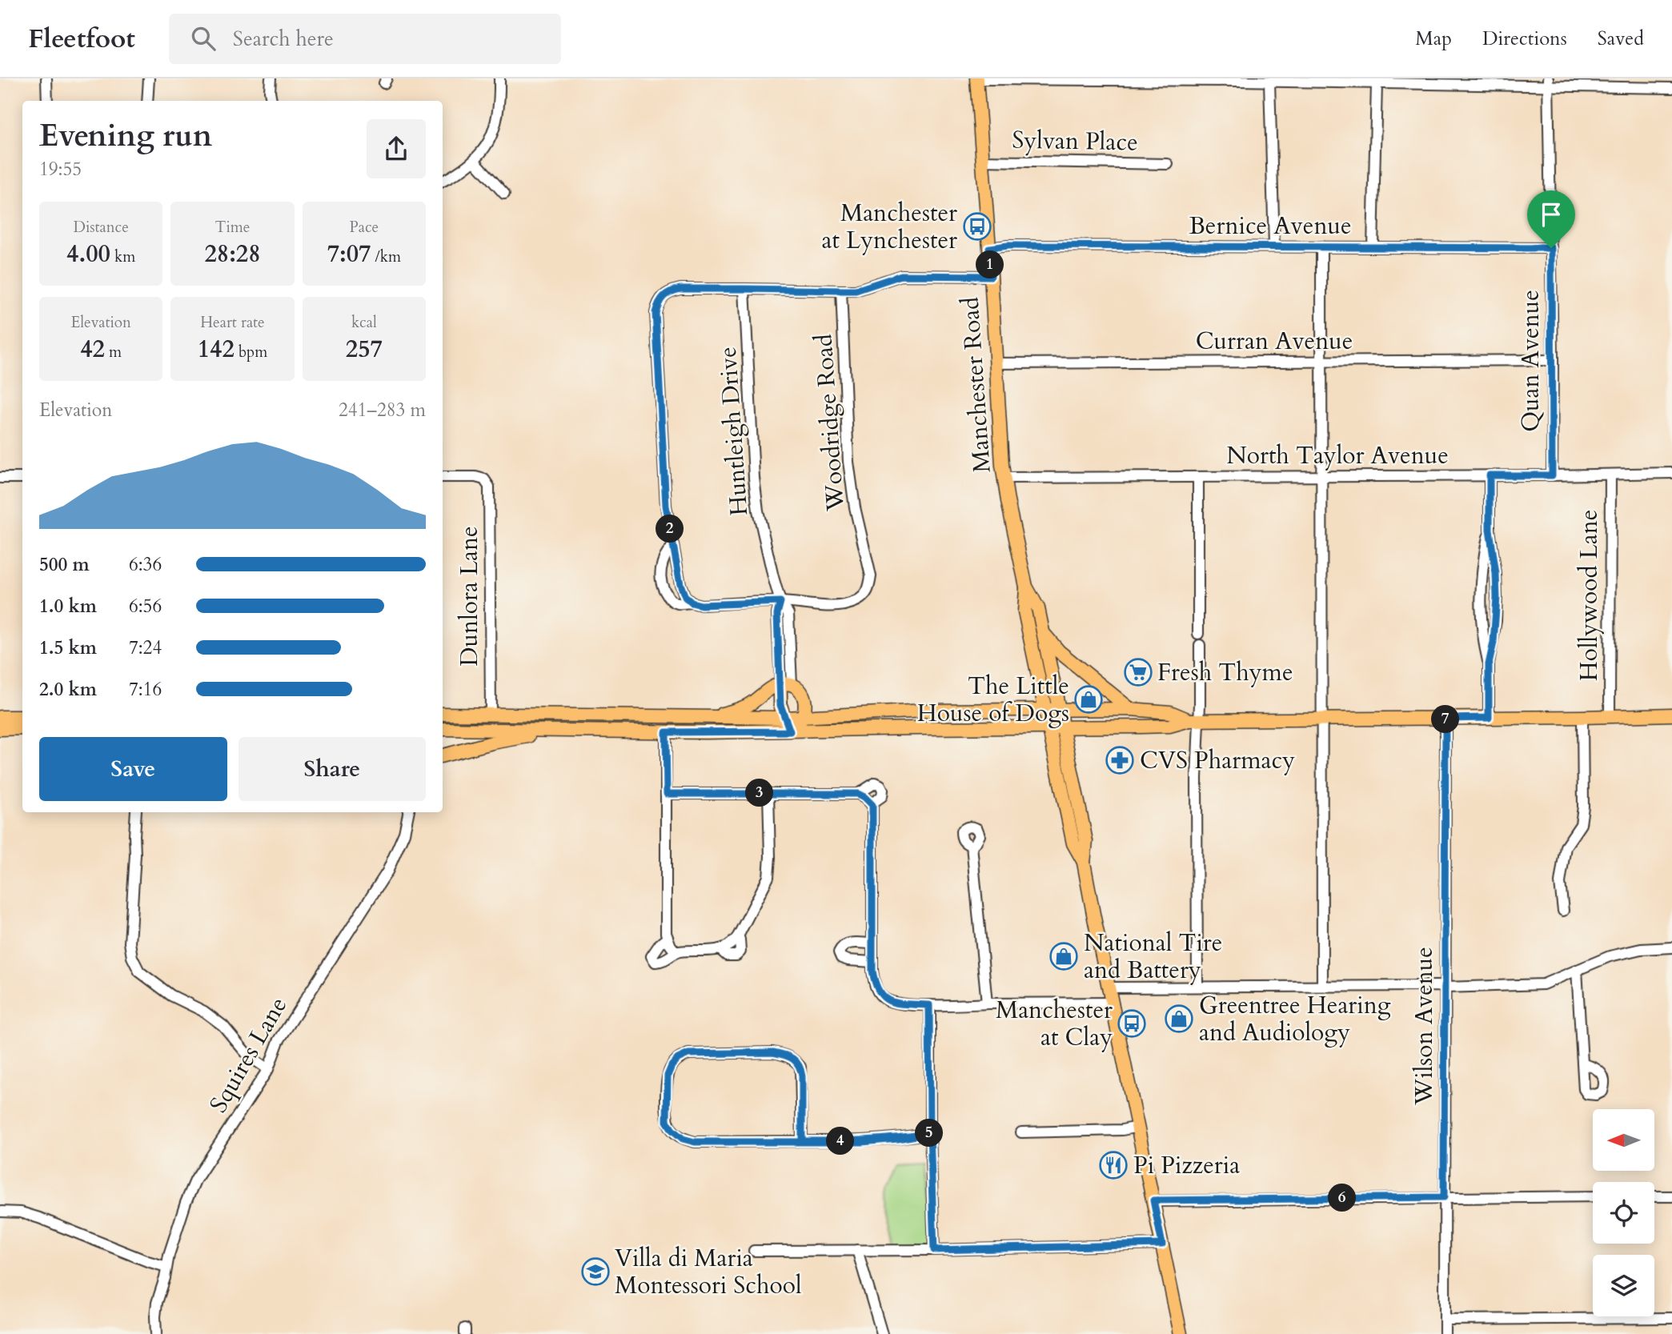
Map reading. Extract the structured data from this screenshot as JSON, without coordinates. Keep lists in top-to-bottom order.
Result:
{
  "streets": {
    "main road": ["Manchester Road"],
    "street": [
      "Sylvan Place",
      "Bernice Avenue",
      "Curran Avenue",
      "Quan Avenue",
      "Woodridge Road",
      "Huntleigh Drive",
      "North Taylor Avenue",
      "Hollywood Lane",
      "Dunlora Lane",
      "Wilson Avenue",
      "Squires Lane"
    ]
  },
  "crossings": [
    ["Sylvan Place", "Manchester Road"],
    ["Bernice Avenue", "Quan Avenue"],
    ["Bernice Avenue", "Manchester Road"],
    ["Curran Avenue", "Quan Avenue"],
    ["Curran Avenue", "Manchester Road"],
    ["Quan Avenue", "North Taylor Avenue"],
    ["Manchester Road", "North Taylor Avenue"],
    ["Woodridge Road", "Huntleigh Drive"],
    ["North Taylor Avenue", "Hollywood Lane"]
  ],
  "places": {
    "bus stop": ["Manchester at Lynchester", "Manchester at Clay"],
    "supermarket": ["Fresh Thyme"],
    "shop": ["The Little House of Dogs", "National Tire and Battery", "Greentree Hearing and Audiology"],
    "pharmacy": ["CVS Pharmacy"],
    "restaurant": ["Pi Pizzeria"],
    "school or university": ["Villa di Maria Montessori School"]
  },
  "north": "left",
  "page": {
    "header": "Fleetfoot",
    "search": "Search here",
    "nav": ["Map", "Directions", "Saved"],
    "heading": ["Evening run", "19:55"],
    "stats": [
      ["Distance", "4.00 km"],
      ["Time", "28:28"],
      ["Pace", "7:07 /km"],
      ["Elevation", "42 m"],
      ["Heart rate", "142 bpm"],
      ["kcal", "257"]
    ],
    "pins": [
      "1",
      "2",
      "7",
      "3",
      "5",
      "4",
      "6"
    ],
    "chart": ["Elevation", "241–283 m"],
    "list": [
      {
        "name": "500 m",
        "note": "6:36"
      },
      {
        "name": "1.0 km",
        "note": "6:56"
      },
      {
        "name": "1.5 km",
        "note": "7:24"
      },
      {
        "name": "2.0 km",
        "note": "7:16"
      }
    ],
    "buttons": ["Save", "Share"]
  }
}
